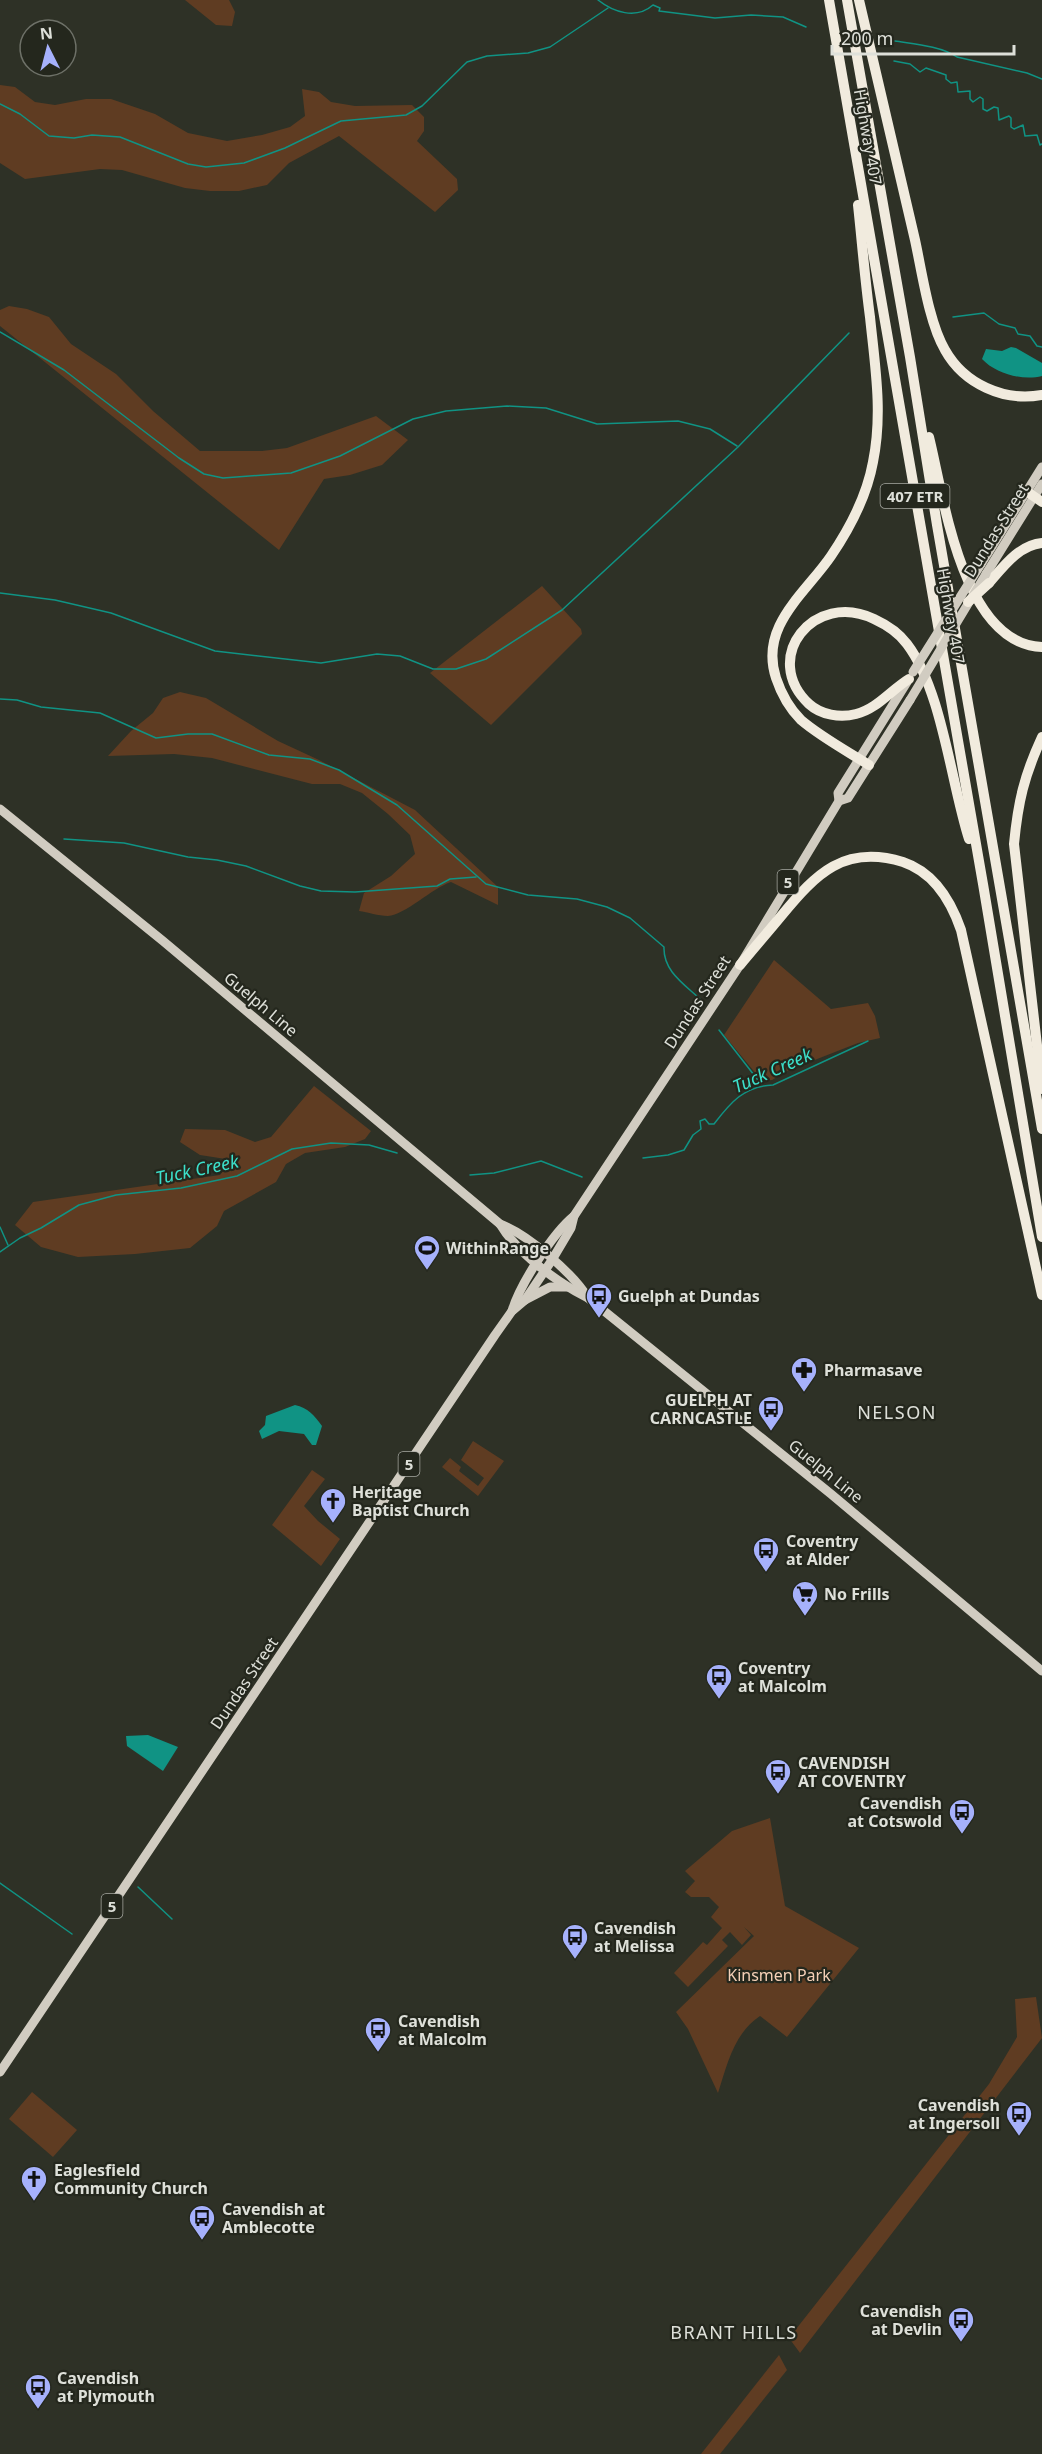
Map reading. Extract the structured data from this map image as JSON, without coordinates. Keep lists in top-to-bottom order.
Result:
{
  "streets": {
    "highway": ["Highway 407", "407 ETR"],
    "main road": ["Dundas Street", "5", "Guelph Line"]
  },
  "crossings": [
    ["Dundas Street", "Guelph Line"]
  ],
  "districts": ["NELSON", "BRANT HILLS"],
  "water": ["Tuck Creek"],
  "parks": ["Kinsmen Park"],
  "places": {
    "sports": ["WithinRange"],
    "bus stop": [
      "Guelph at Dundas",
      "GUELPH AT CARNCASTLE",
      "Coventry at Alder",
      "Coventry at Malcolm",
      "CAVENDISH AT COVENTRY",
      "Cavendish at Cotswold",
      "Cavendish at Melissa",
      "Cavendish at Malcolm",
      "Cavendish at Ingersoll",
      "Cavendish at Amblecotte",
      "Cavendish at Devlin",
      "Cavendish at Plymouth"
    ],
    "pharmacy": ["Pharmasave"],
    "church": ["Heritage Baptist Church", "Eaglesfield Community Church"],
    "supermarket": ["No Frills"]
  },
  "scale_bar": "200 m",
  "north": "top"
}
